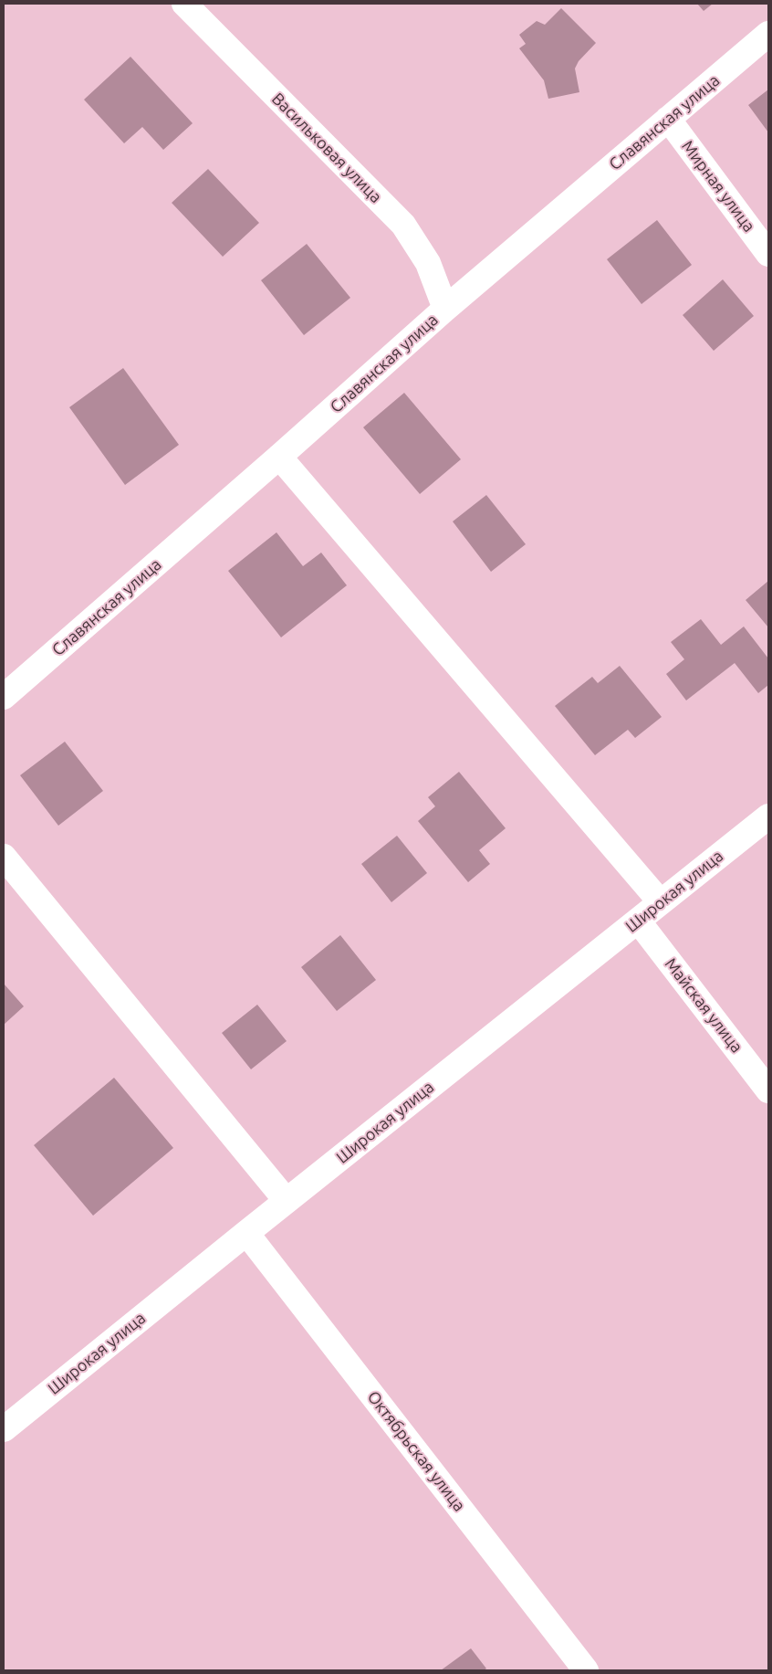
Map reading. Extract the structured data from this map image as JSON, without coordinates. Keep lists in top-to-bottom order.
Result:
{
  "streets": {
    "street": [
      "Славянская улица",
      "Васильковая улица",
      "Мирная улица",
      "Широкая улица",
      "Майская улица",
      "Октябрьская улица"
    ]
  },
  "crossings": [
    ["Славянская улица", "Васильковая улица"],
    ["Славянская улица", "Мирная улица"],
    ["Широкая улица", "Майская улица"],
    ["Широкая улица", "Октябрьская улица"]
  ]
}
